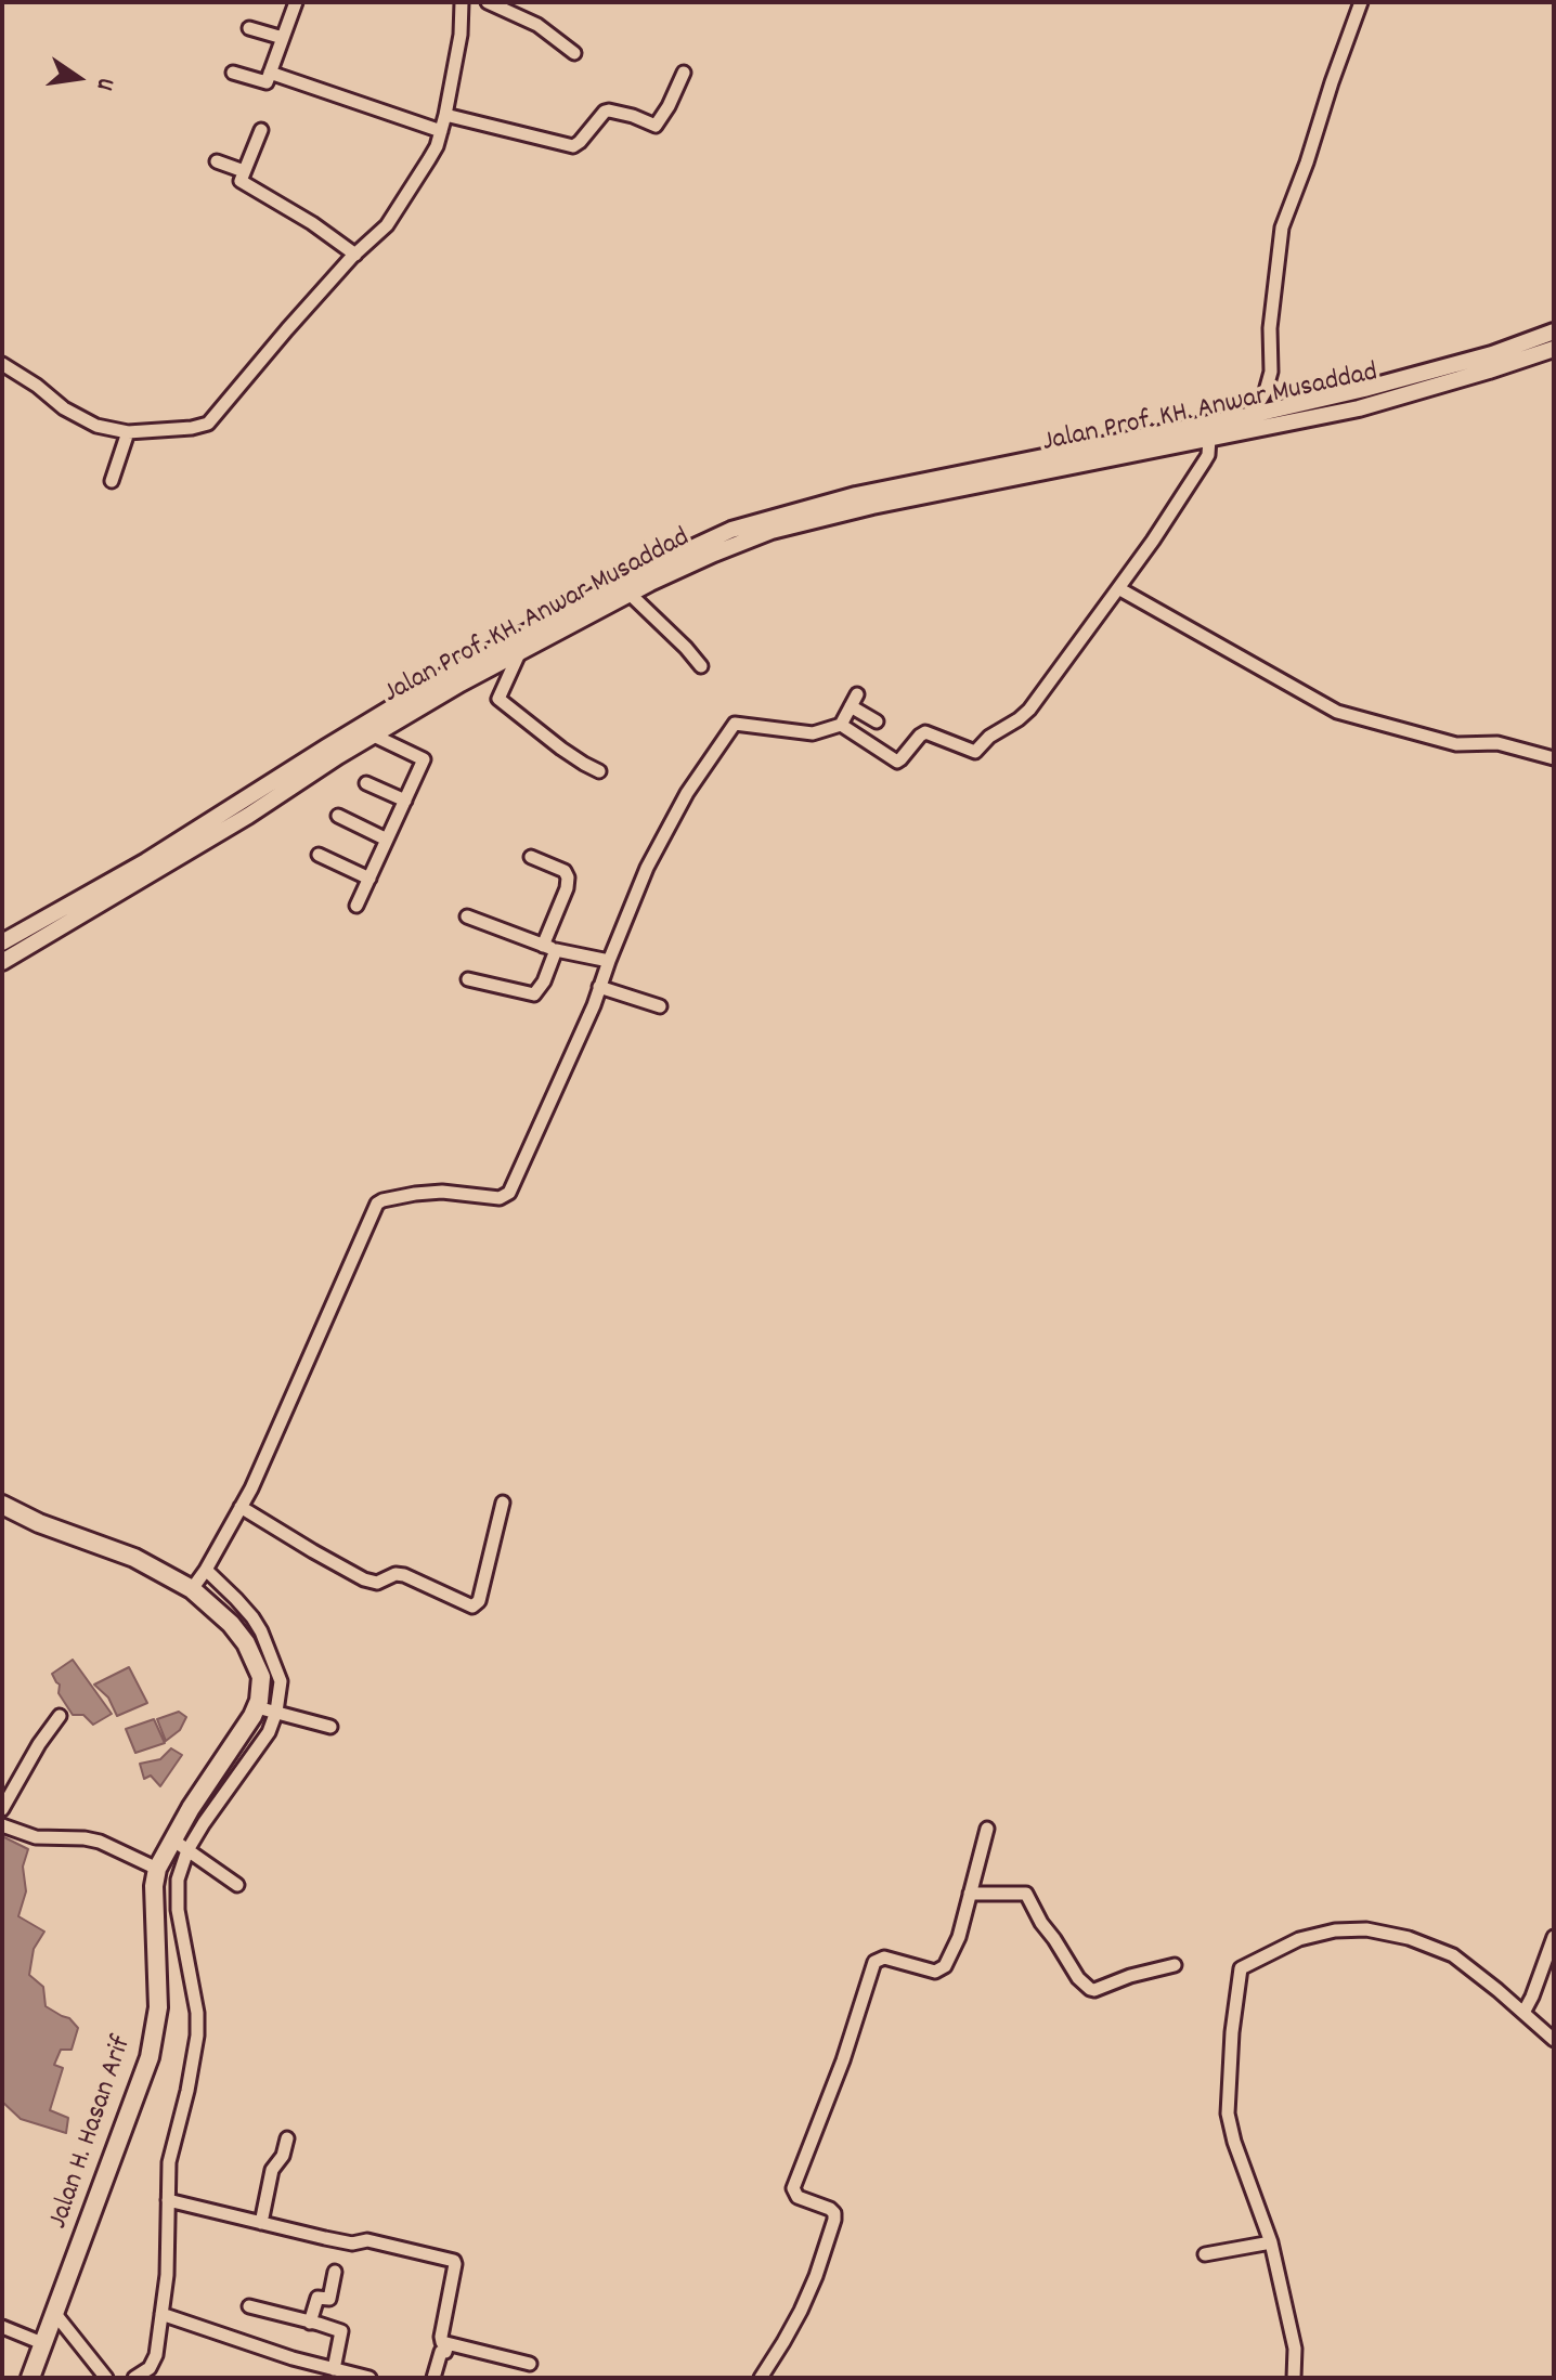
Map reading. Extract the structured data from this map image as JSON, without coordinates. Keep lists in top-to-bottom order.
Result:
{
  "streets": {
    "main road": ["Jalan H. Hasan Arif"],
    "street": ["Jalan Prof. KH. Anwar Musaddad"]
  },
  "north": "right"
}
